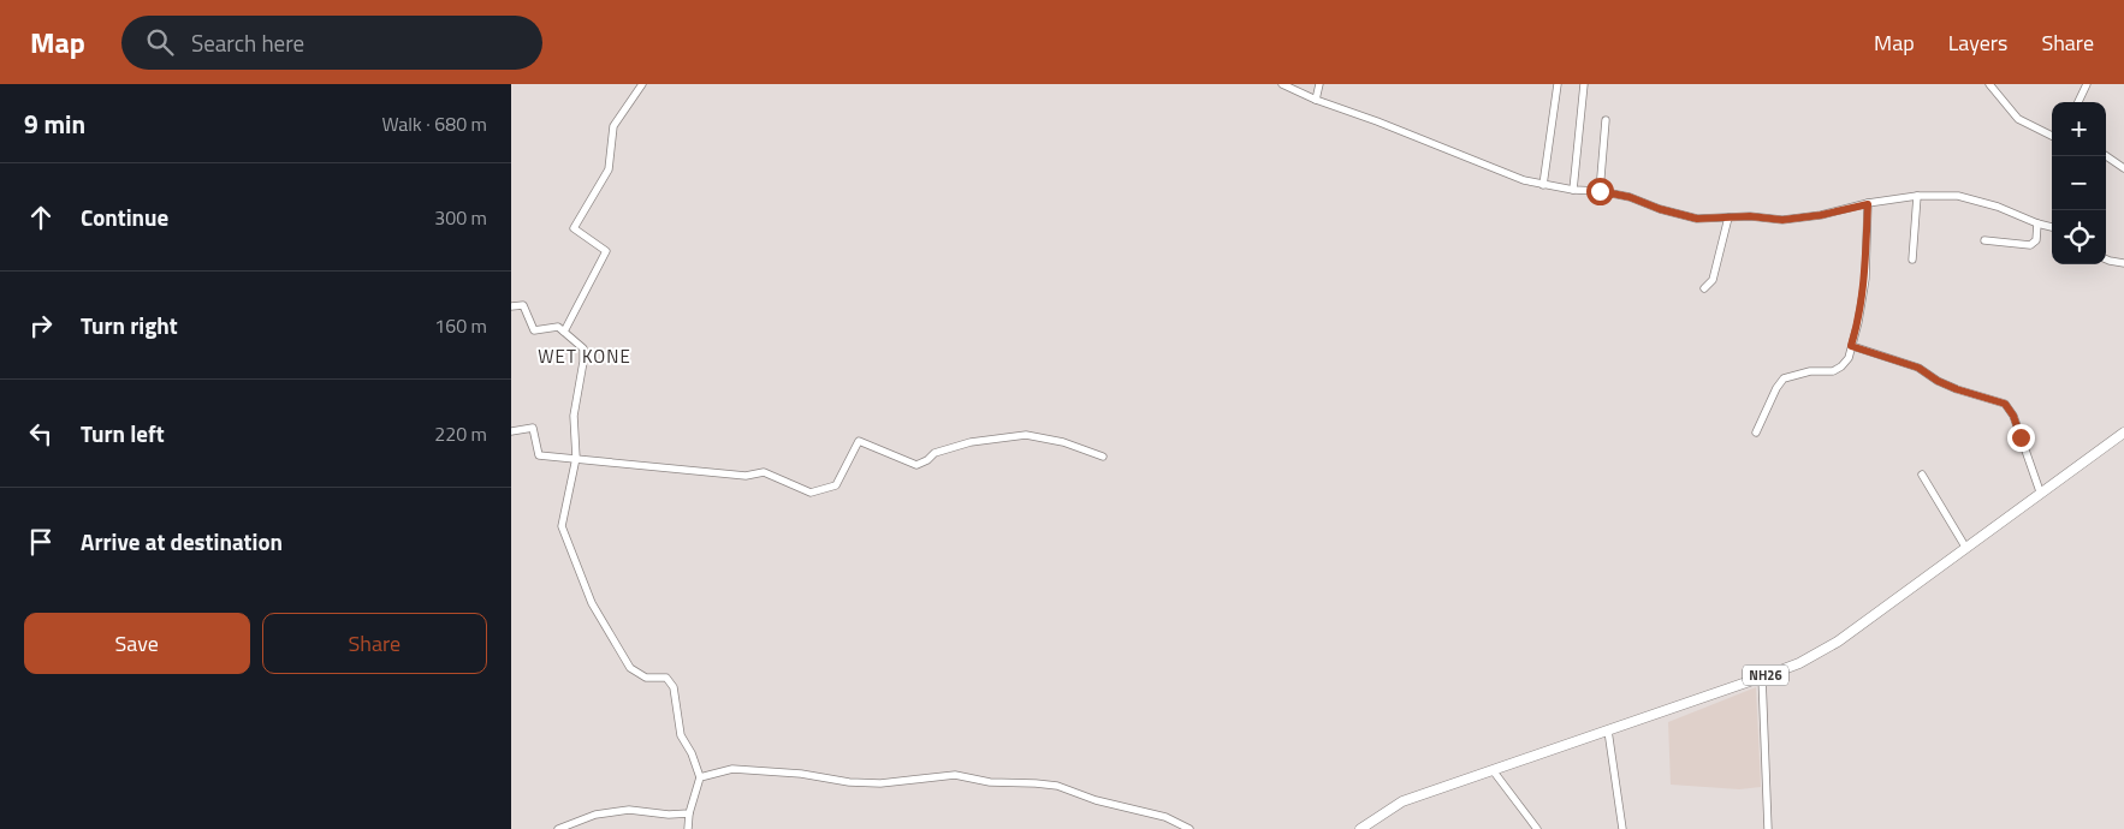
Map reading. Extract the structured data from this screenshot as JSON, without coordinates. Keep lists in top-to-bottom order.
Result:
{
  "streets": {
    "highway": ["NH26"]
  },
  "districts": ["WET KONE"],
  "page": {
    "header": "Map",
    "search": "Search here",
    "nav": ["Map", "Layers", "Share"],
    "heading": ["9 min", "Walk · 680 m"],
    "map_buttons": ["+", "−"],
    "list": [
      ["Continue", "300 m"],
      ["Turn right", "160 m"],
      ["Turn left", "220 m"],
      "Arrive at destination"
    ],
    "buttons": ["Save", "Share"]
  }
}
